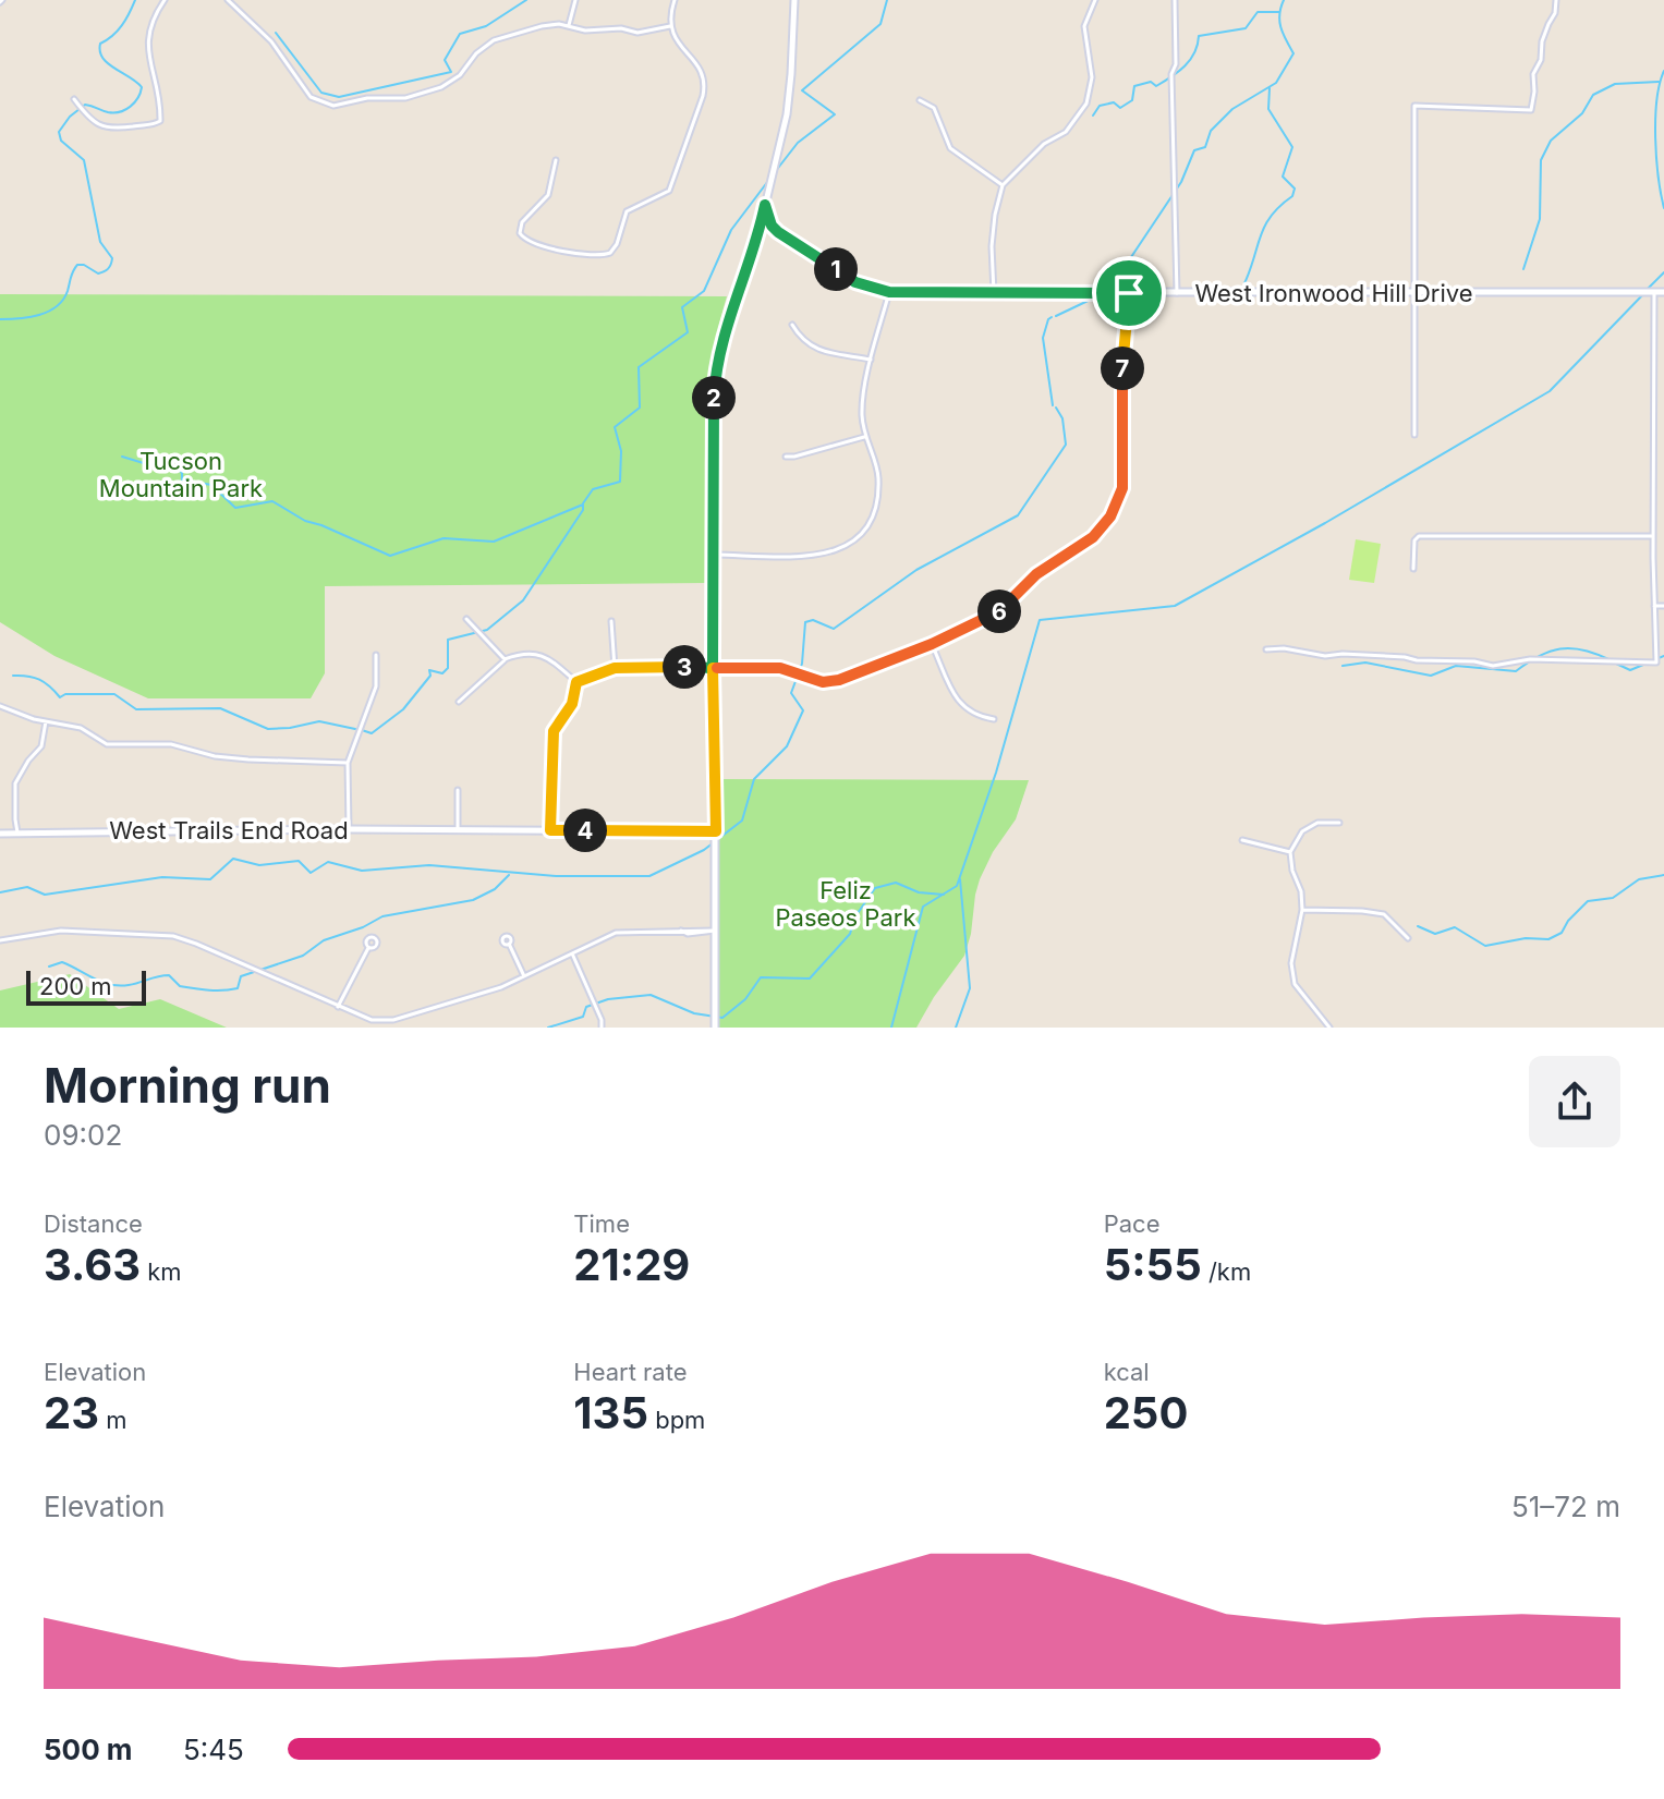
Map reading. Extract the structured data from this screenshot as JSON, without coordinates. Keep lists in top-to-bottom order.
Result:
{
  "streets": {
    "street": ["West Ironwood Hill Drive", "West Trails End Road"]
  },
  "parks": ["Tucson Mountain Park", "Feliz Paseos Park"],
  "scale_bar": "200 m",
  "page": {
    "pins": [
      "1",
      "7",
      "2",
      "6",
      "3",
      "4"
    ],
    "scale": "200 m",
    "heading": ["Morning run", "09:02"],
    "stats": [
      ["Distance", "3.63 km"],
      ["Time", "21:29"],
      ["Pace", "5:55 /km"],
      ["Elevation", "23 m"],
      ["Heart rate", "135 bpm"],
      ["kcal", "250"]
    ],
    "chart": ["Elevation", "51–72 m"],
    "list": [
      {
        "name": "500 m",
        "note": "5:45"
      }
    ]
  }
}
